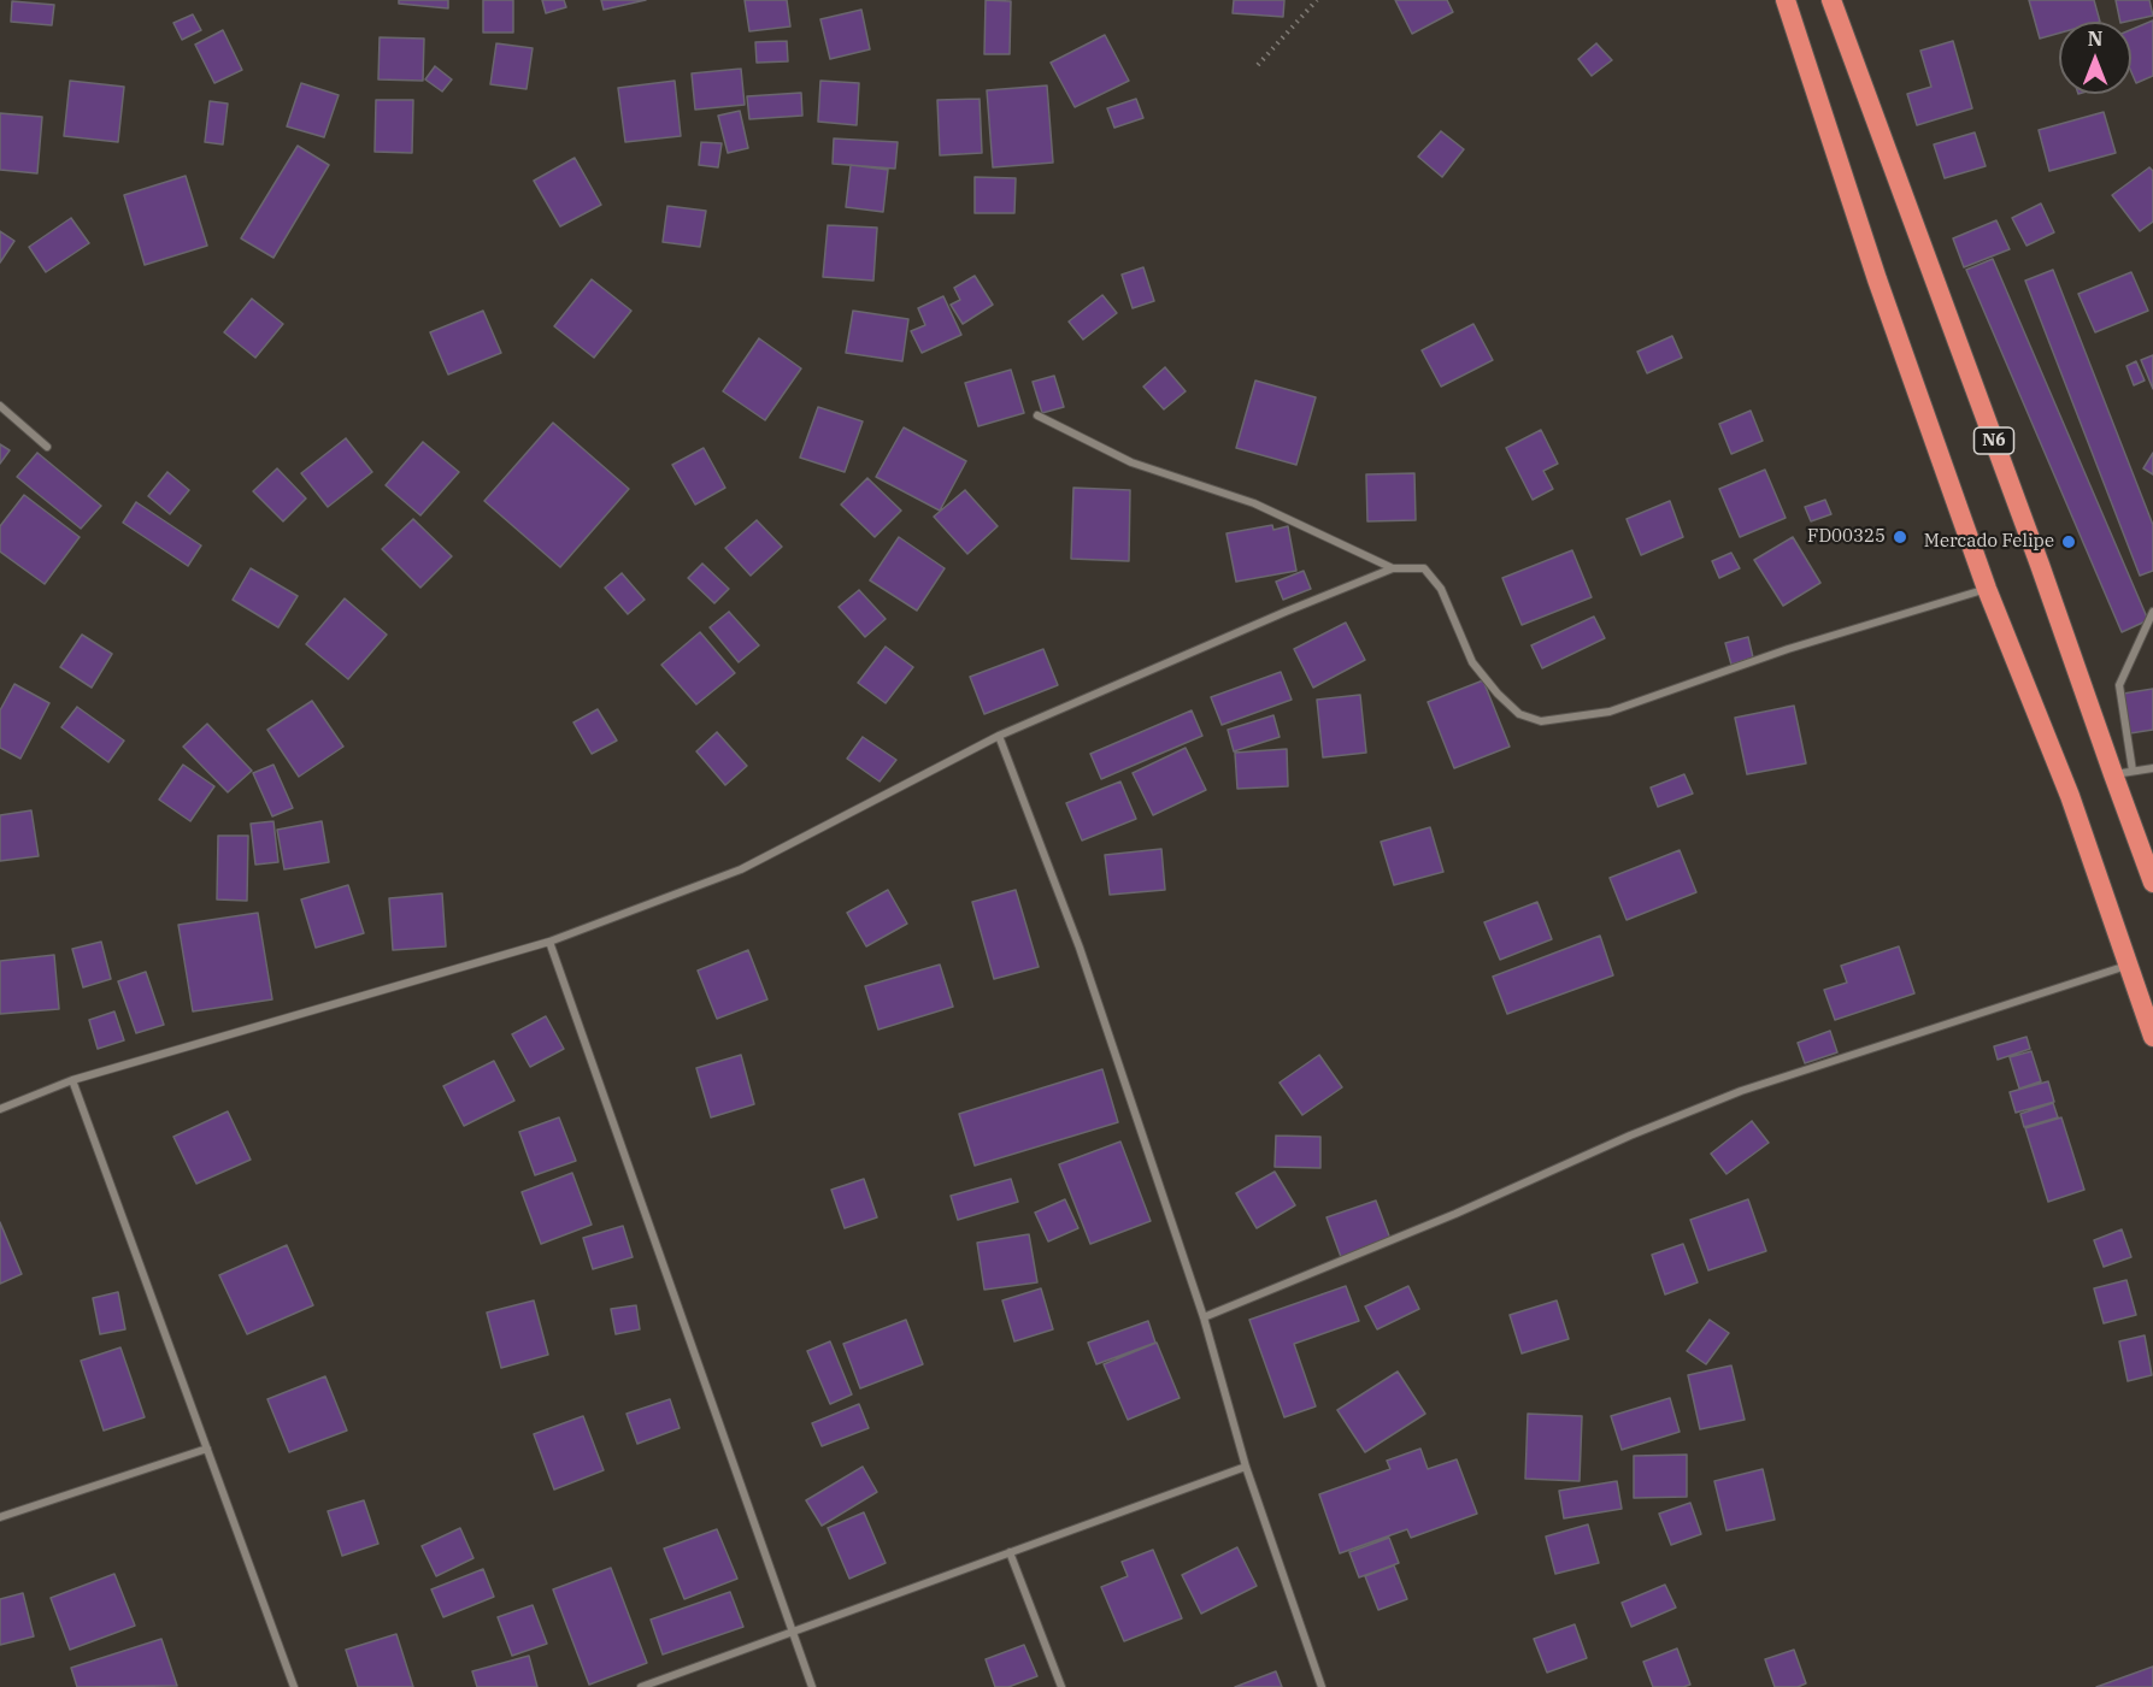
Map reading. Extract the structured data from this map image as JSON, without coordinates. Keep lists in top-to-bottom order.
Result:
{
  "streets": {
    "highway": ["N6"]
  },
  "places": ["FD00325", "Mercado Felipe"],
  "north": "top"
}
